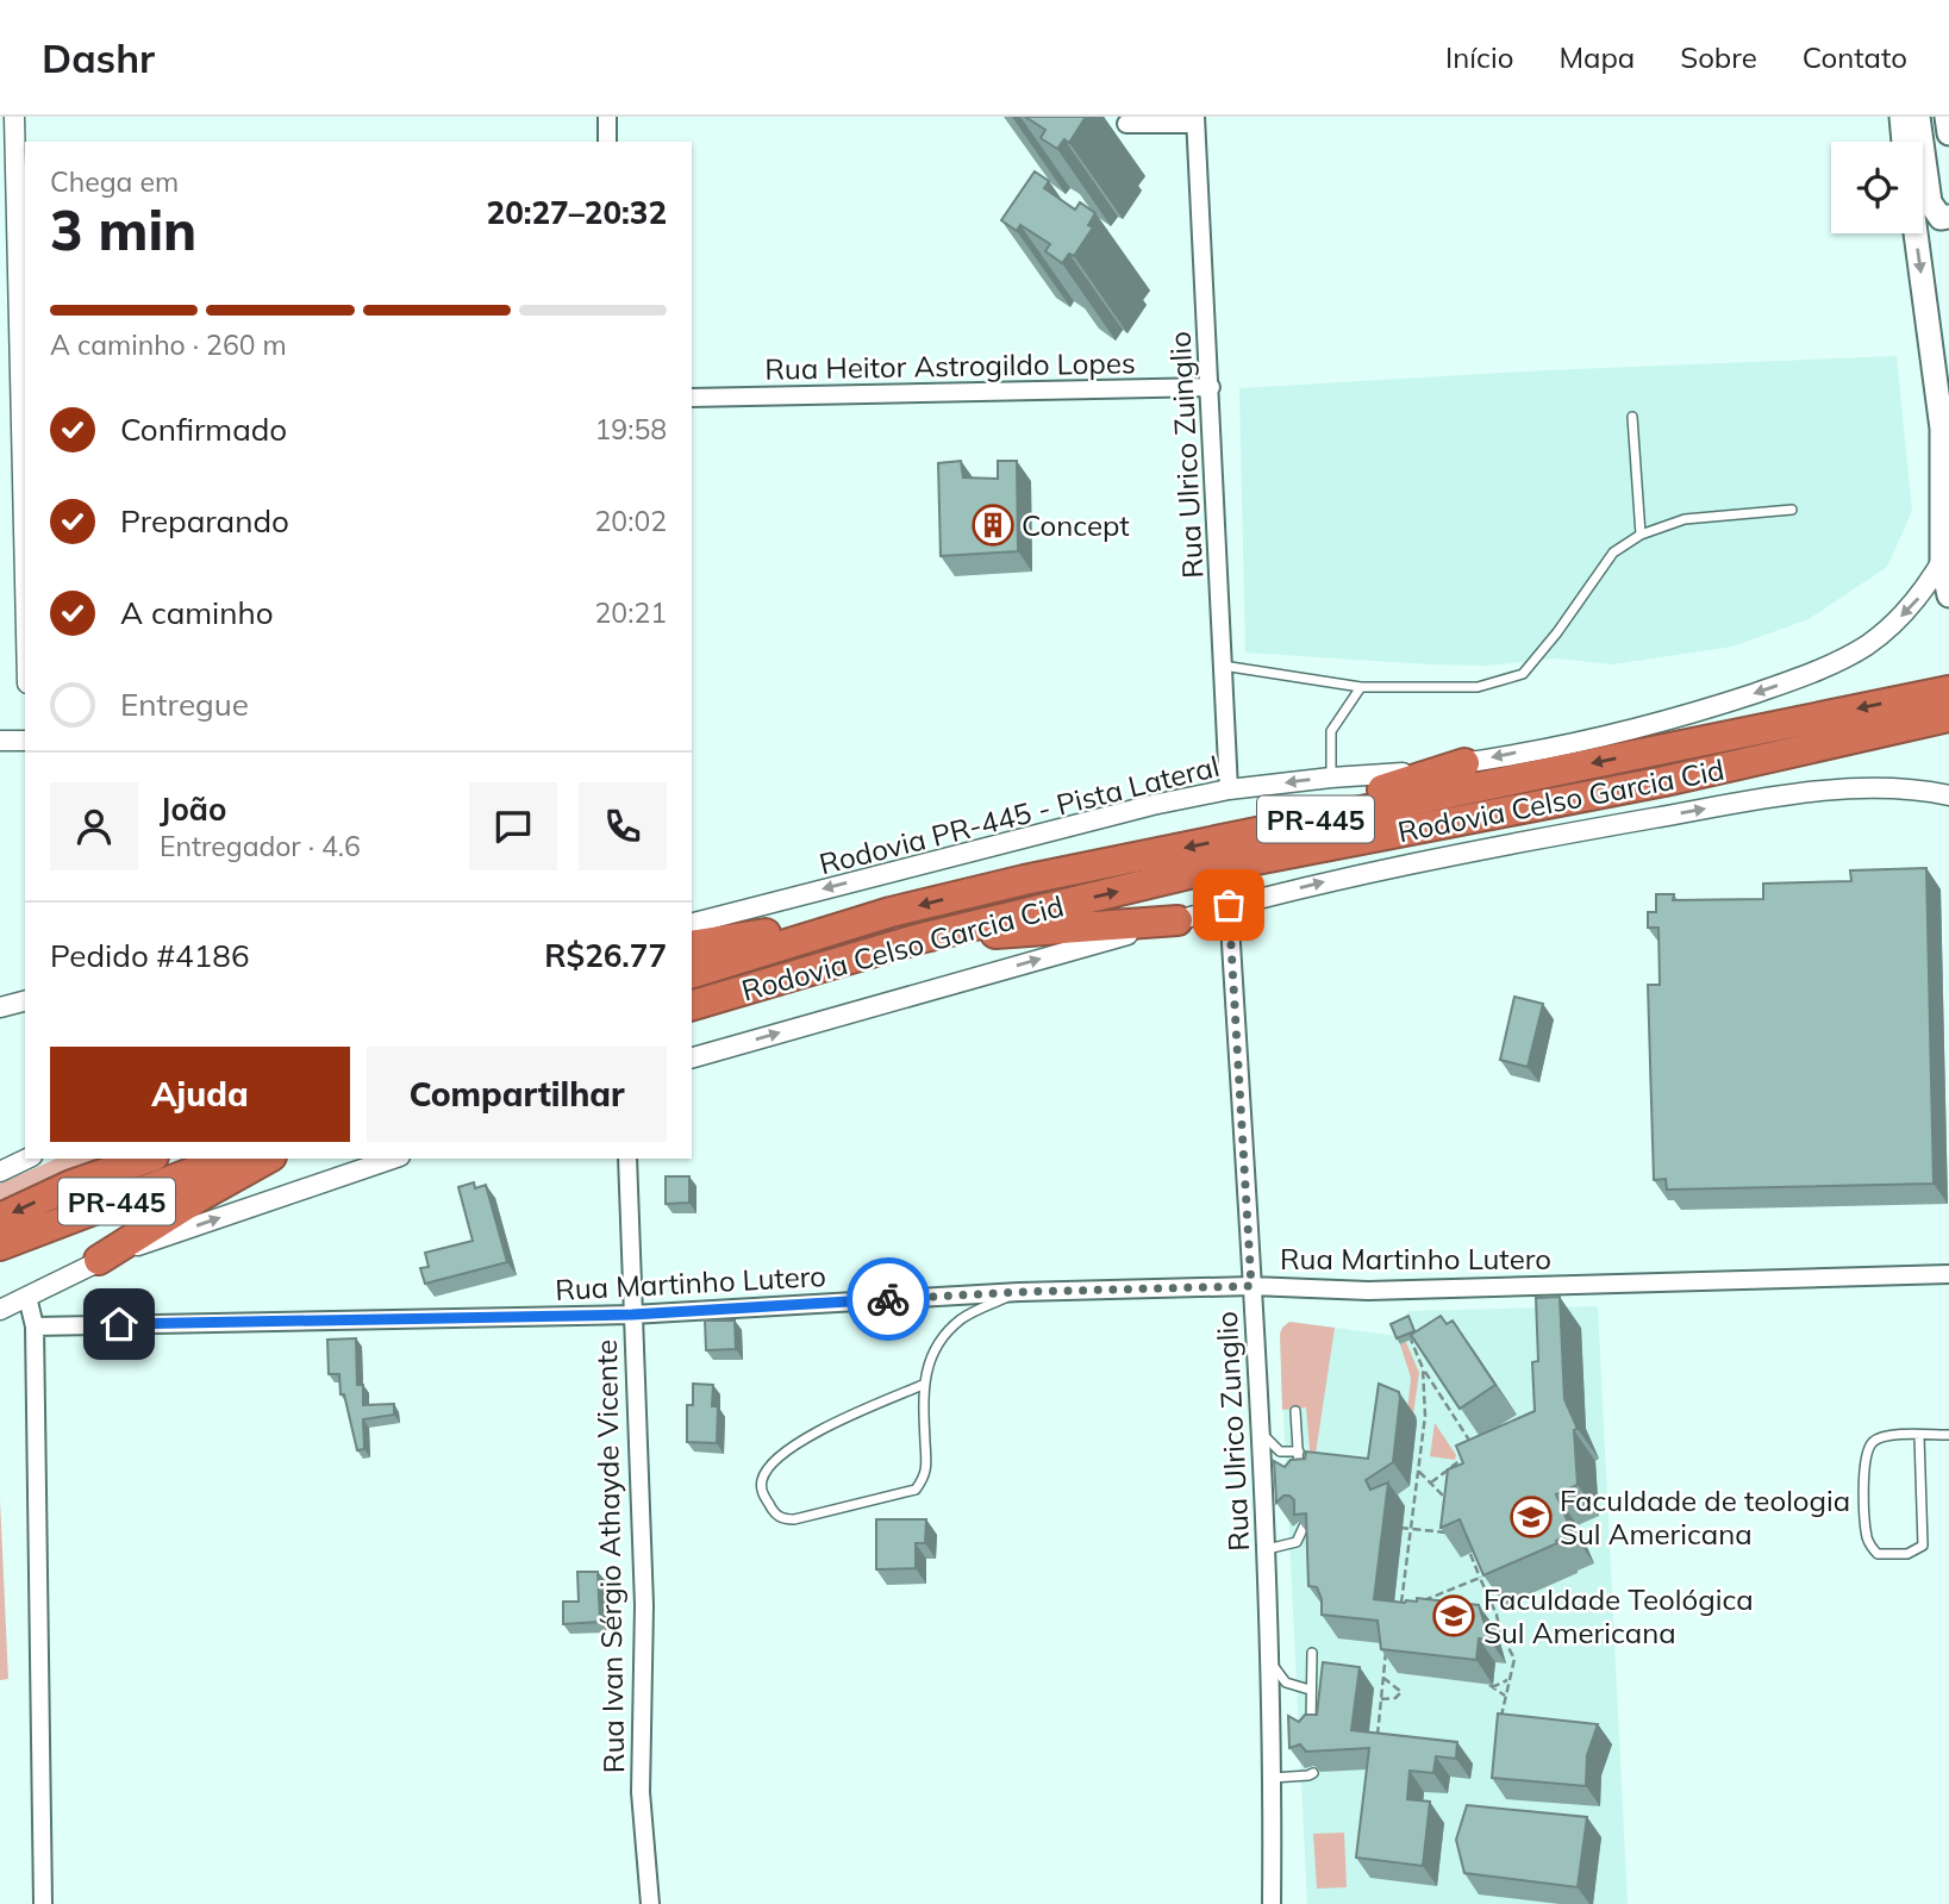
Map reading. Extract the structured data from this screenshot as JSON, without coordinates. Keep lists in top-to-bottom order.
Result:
{
  "streets": {
    "highway": ["Rodovia Celso Garcia Cid", "PR-445"],
    "street": [
      "Rua Heitor Astrogildo Lopes",
      "Rua Ulrico Zuinglio",
      "Rodovia PR-445 - Pista Lateral",
      "Rua Martinho Lutero",
      "Rua Ulrico Zunglio",
      "Rua Ivan Sérgio Athayde Vicente"
    ]
  },
  "crossings": [
    ["Rua Heitor Astrogildo Lopes", "Rua Ulrico Zuinglio"],
    ["Rua Ulrico Zuinglio", "Rodovia PR-445 - Pista Lateral"],
    ["Rua Martinho Lutero", "Rua Ulrico Zunglio"],
    ["Rua Martinho Lutero", "Rua Ivan Sérgio Athayde Vicente"]
  ],
  "places": {
    "building": ["Concept"],
    "school or university": ["Faculdade de teologia Sul Americana", "Faculdade Teológica Sul Americana"]
  },
  "page": {
    "header": "Dashr",
    "nav": [
      "Início",
      "Mapa",
      "Sobre",
      "Contato"
    ],
    "heading": ["3 min", "Chega em", "20:27–20:32"],
    "panel": [
      "João",
      "Entregador · 4.6",
      "Pedido #4186",
      "R$26.77"
    ],
    "bar": "A caminho · 260 m",
    "list": [
      ["Confirmado", "19:58"],
      ["Preparando", "20:02"],
      ["A caminho", "20:21"],
      "Entregue"
    ],
    "buttons": ["Ajuda", "Compartilhar"]
  }
}
